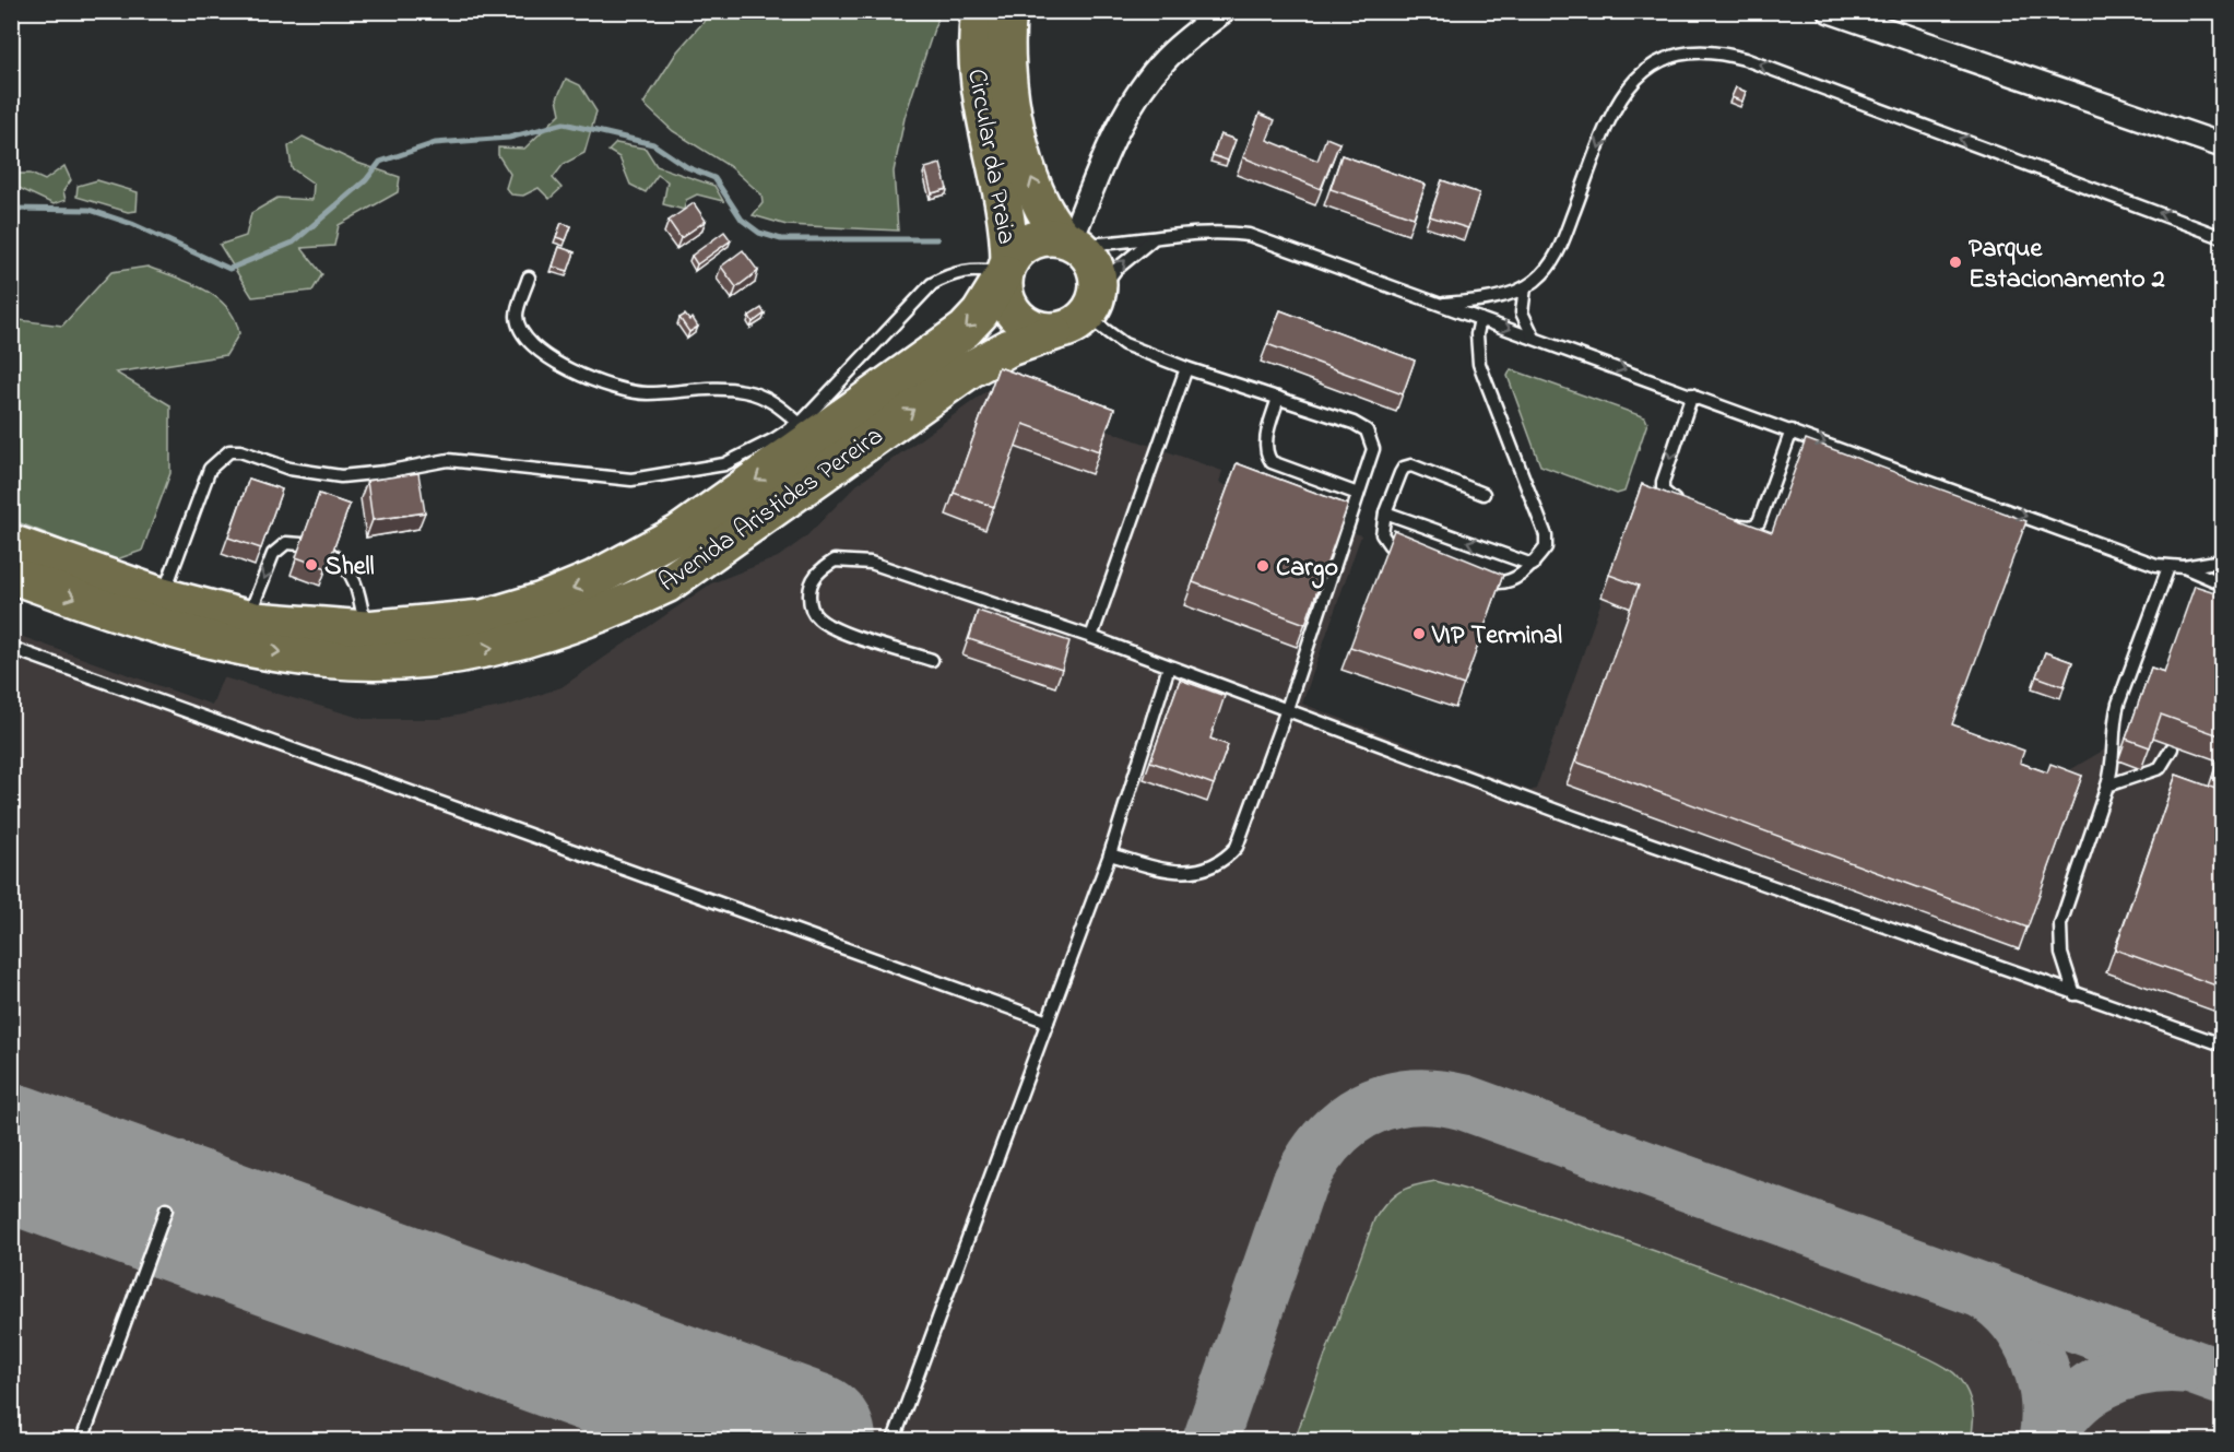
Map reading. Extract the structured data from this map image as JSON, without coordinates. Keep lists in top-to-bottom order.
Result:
{
  "streets": {
    "highway": ["Circular da Praia", "Avenida Aristides Pereira"]
  },
  "crossings": [
    ["Circular da Praia", "Avenida Aristides Pereira"]
  ],
  "places": [
    "Parque Estacionamento 2",
    "Shell",
    "Cargo",
    "VIP Terminal"
  ]
}
